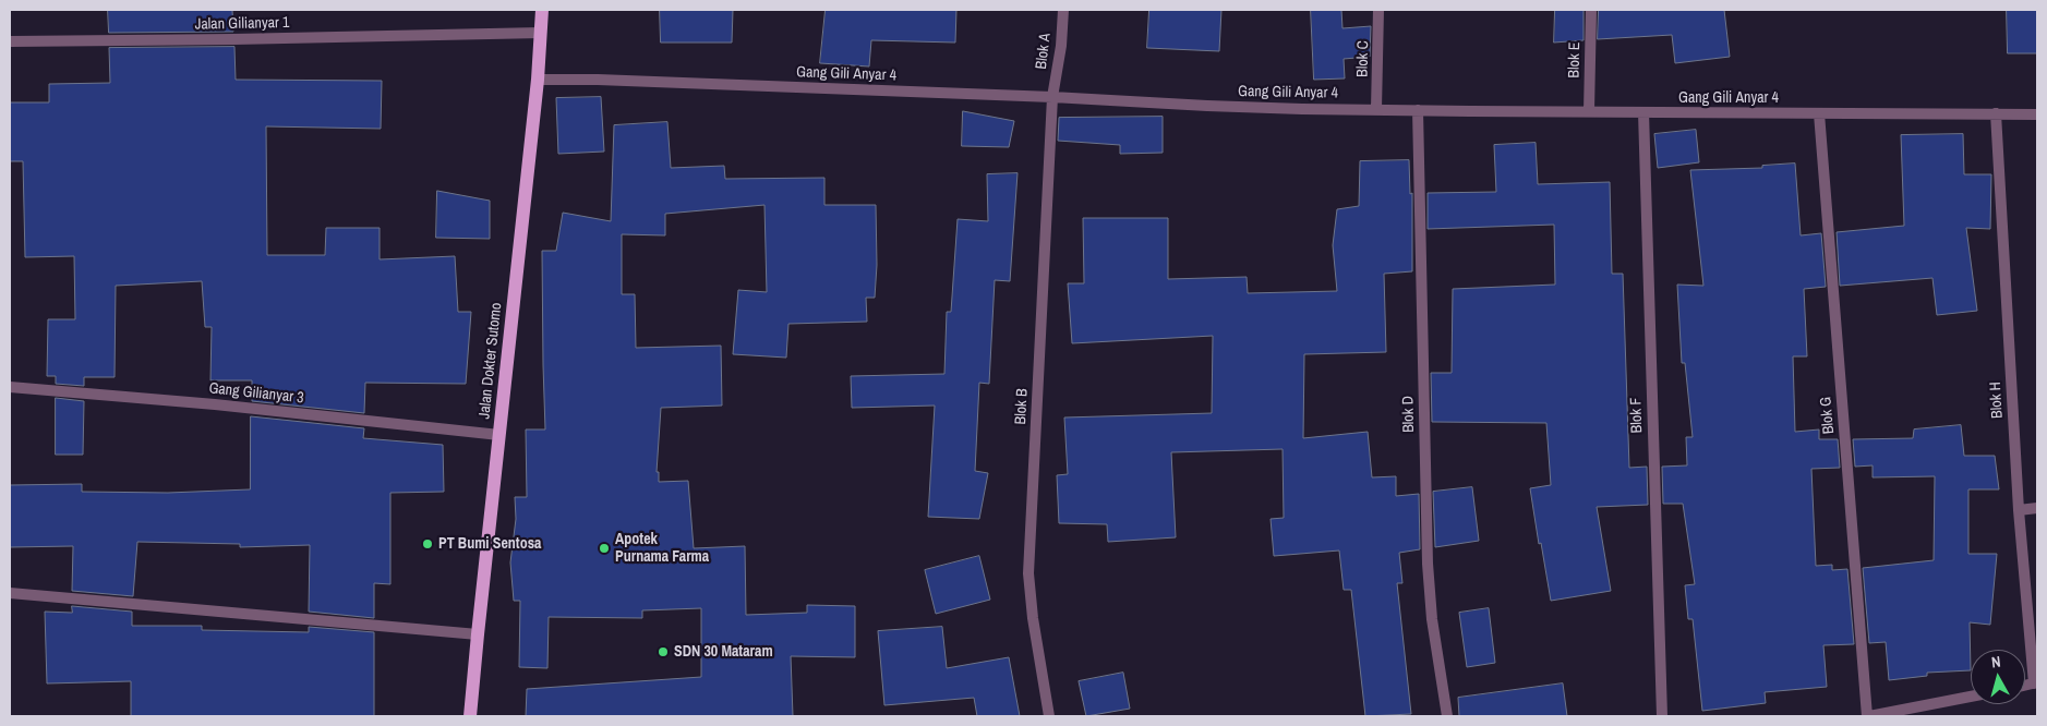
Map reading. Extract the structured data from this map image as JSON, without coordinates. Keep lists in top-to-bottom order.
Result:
{
  "streets": {
    "main road": ["Jalan Dokter Sutomo"],
    "street": [
      "Jalan Gilianyar 1",
      "Blok A",
      "Blok C",
      "Blok E",
      "Gang Gili Anyar 4",
      "Gang Gilianyar 3",
      "Blok H",
      "Blok B",
      "Blok D",
      "Blok F",
      "Blok G"
    ]
  },
  "crossings": [
    ["Jalan Gilianyar 1", "Jalan Dokter Sutomo"],
    ["Blok A", "Gang Gili Anyar 4"],
    ["Blok A", "Blok B"],
    ["Blok C", "Gang Gili Anyar 4"],
    ["Blok E", "Gang Gili Anyar 4"],
    ["Gang Gili Anyar 4", "Jalan Dokter Sutomo"],
    ["Gang Gili Anyar 4", "Blok H"],
    ["Gang Gili Anyar 4", "Blok B"],
    ["Gang Gili Anyar 4", "Blok D"],
    ["Gang Gili Anyar 4", "Blok F"],
    ["Gang Gili Anyar 4", "Blok G"],
    ["Jalan Dokter Sutomo", "Gang Gilianyar 3"]
  ],
  "places": ["PT Bumi Sentosa", "Apotek Purnama Farma", "SDN 30 Mataram"],
  "north": "top"
}
